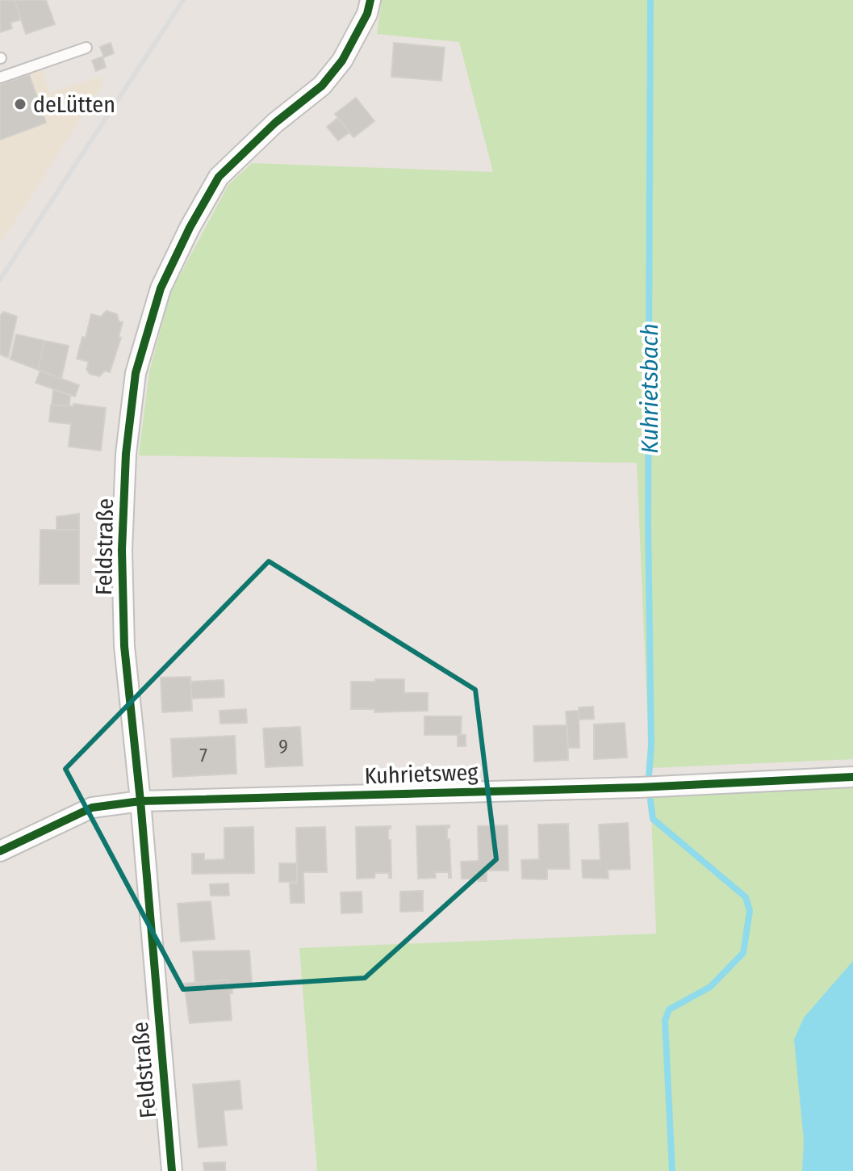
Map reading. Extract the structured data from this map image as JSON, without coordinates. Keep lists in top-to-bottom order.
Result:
{
  "streets": {
    "street": ["Feldstraße", "Kuhrietsweg"]
  },
  "crossings": [
    ["Feldstraße", "Kuhrietsweg"]
  ],
  "water": ["Kuhrietsbach"],
  "places": ["deLütten"],
  "house_numbers": ["9", "7"]
}
